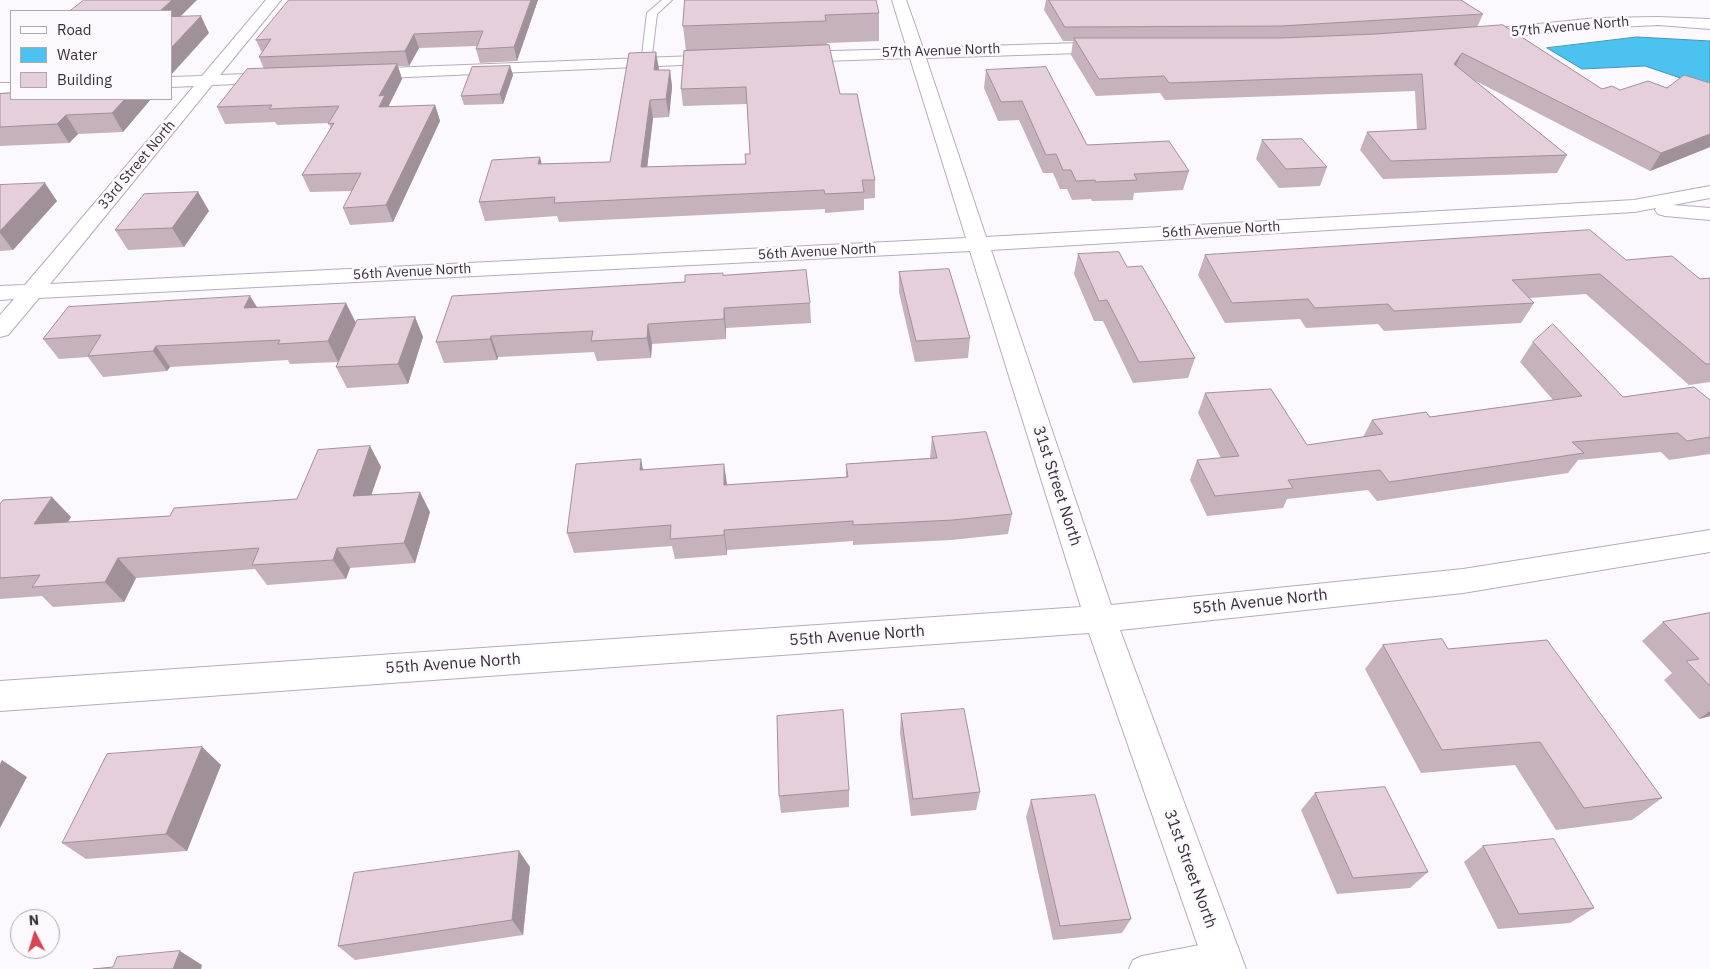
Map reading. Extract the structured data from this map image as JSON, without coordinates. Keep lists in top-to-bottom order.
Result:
{
  "streets": {
    "street": [
      "57th Avenue North",
      "33rd Street North",
      "56th Avenue North",
      "31st Street North",
      "55th Avenue North"
    ]
  },
  "crossings": [
    ["57th Avenue North", "31st Street North"],
    ["33rd Street North", "56th Avenue North"],
    ["56th Avenue North", "31st Street North"],
    ["31st Street North", "55th Avenue North"]
  ],
  "legend": ["Road", "Water", "Building"],
  "north": "top"
}
